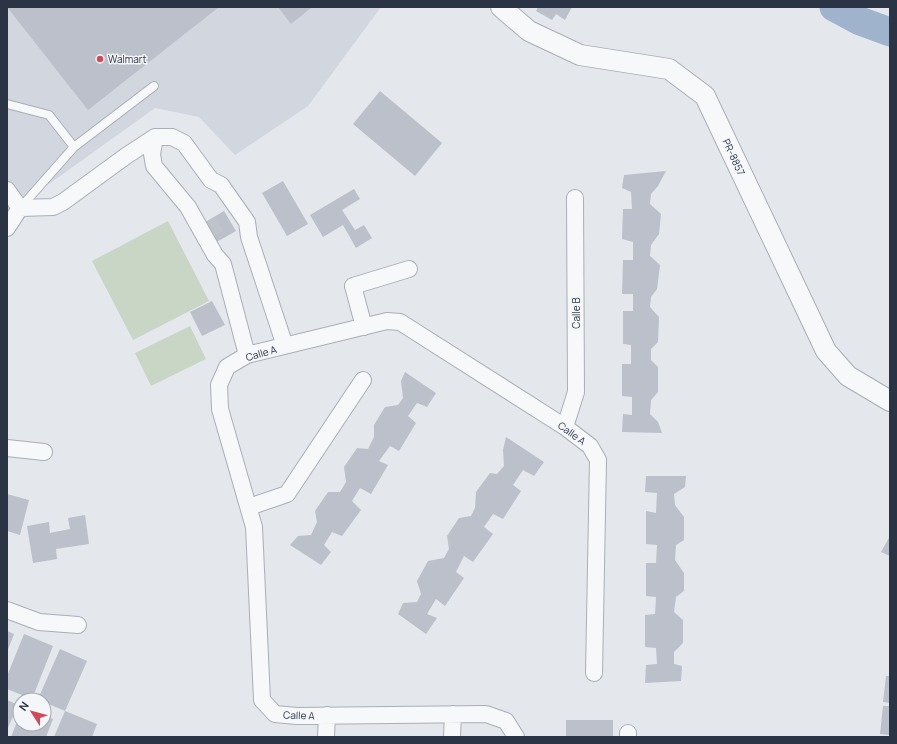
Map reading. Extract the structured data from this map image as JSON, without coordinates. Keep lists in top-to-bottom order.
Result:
{
  "streets": {
    "street": ["PR-8857", "Calle B", "Calle A"]
  },
  "crossings": [
    ["Calle B", "Calle A"]
  ],
  "places": ["Walmart"],
  "north": "top left"
}
